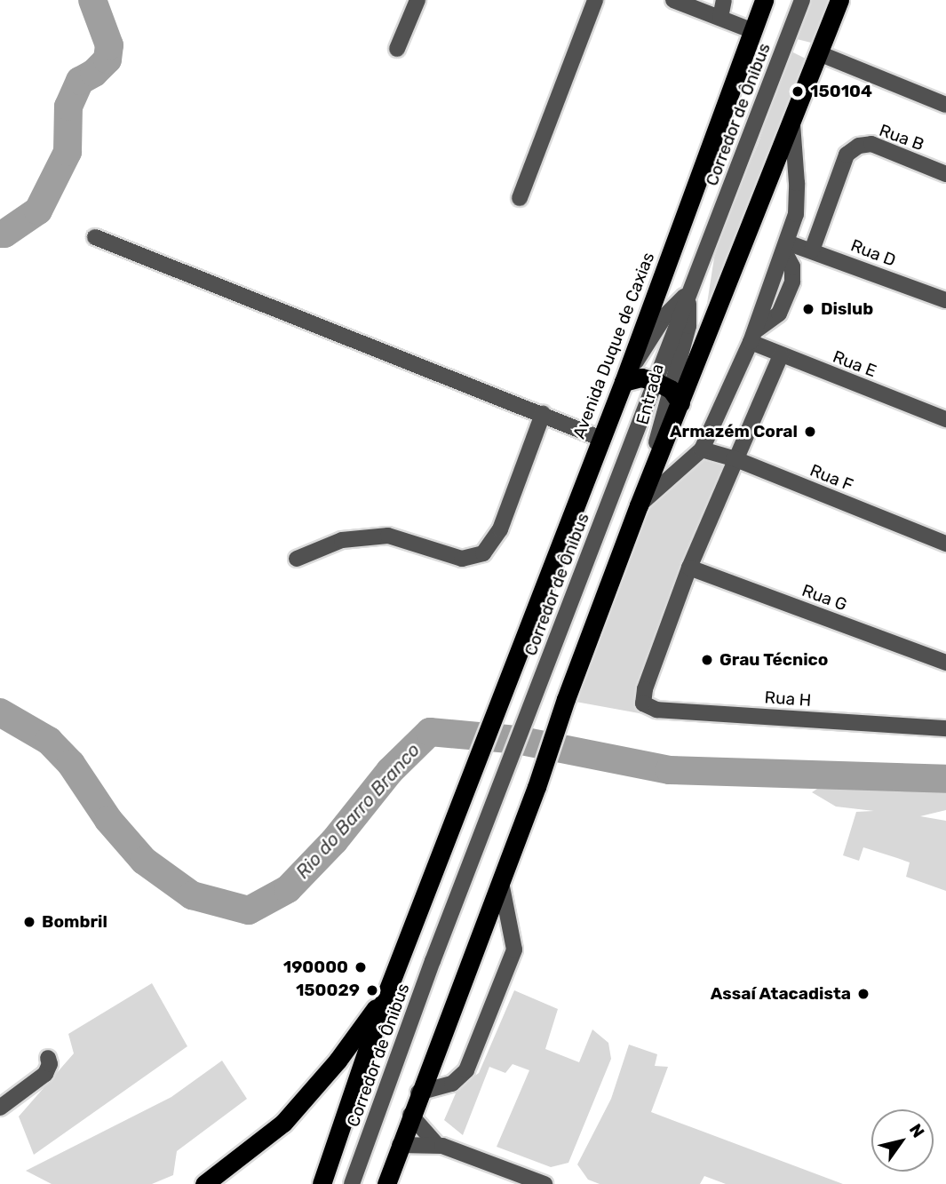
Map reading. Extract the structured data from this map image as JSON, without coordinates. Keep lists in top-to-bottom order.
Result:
{
  "streets": {
    "highway": ["Avenida Duque de Caxias"],
    "street": [
      "Corredor de Ônibus",
      "Rua B",
      "Rua D",
      "Rua E",
      "Entrada",
      "Rua F",
      "Rua G",
      "Rua H"
    ]
  },
  "crossings": [
    ["Corredor de Ônibus", "Entrada"],
    ["Rua B", "Rua D"],
    ["Rua G", "Rua H"]
  ],
  "water": ["Rio do Barro Branco"],
  "places": [
    "150104",
    "Dislub",
    "Armazém Coral",
    "Grau Técnico",
    "Bombril",
    "190000",
    "150029",
    "Assaí Atacadista"
  ],
  "north": "top right"
}
